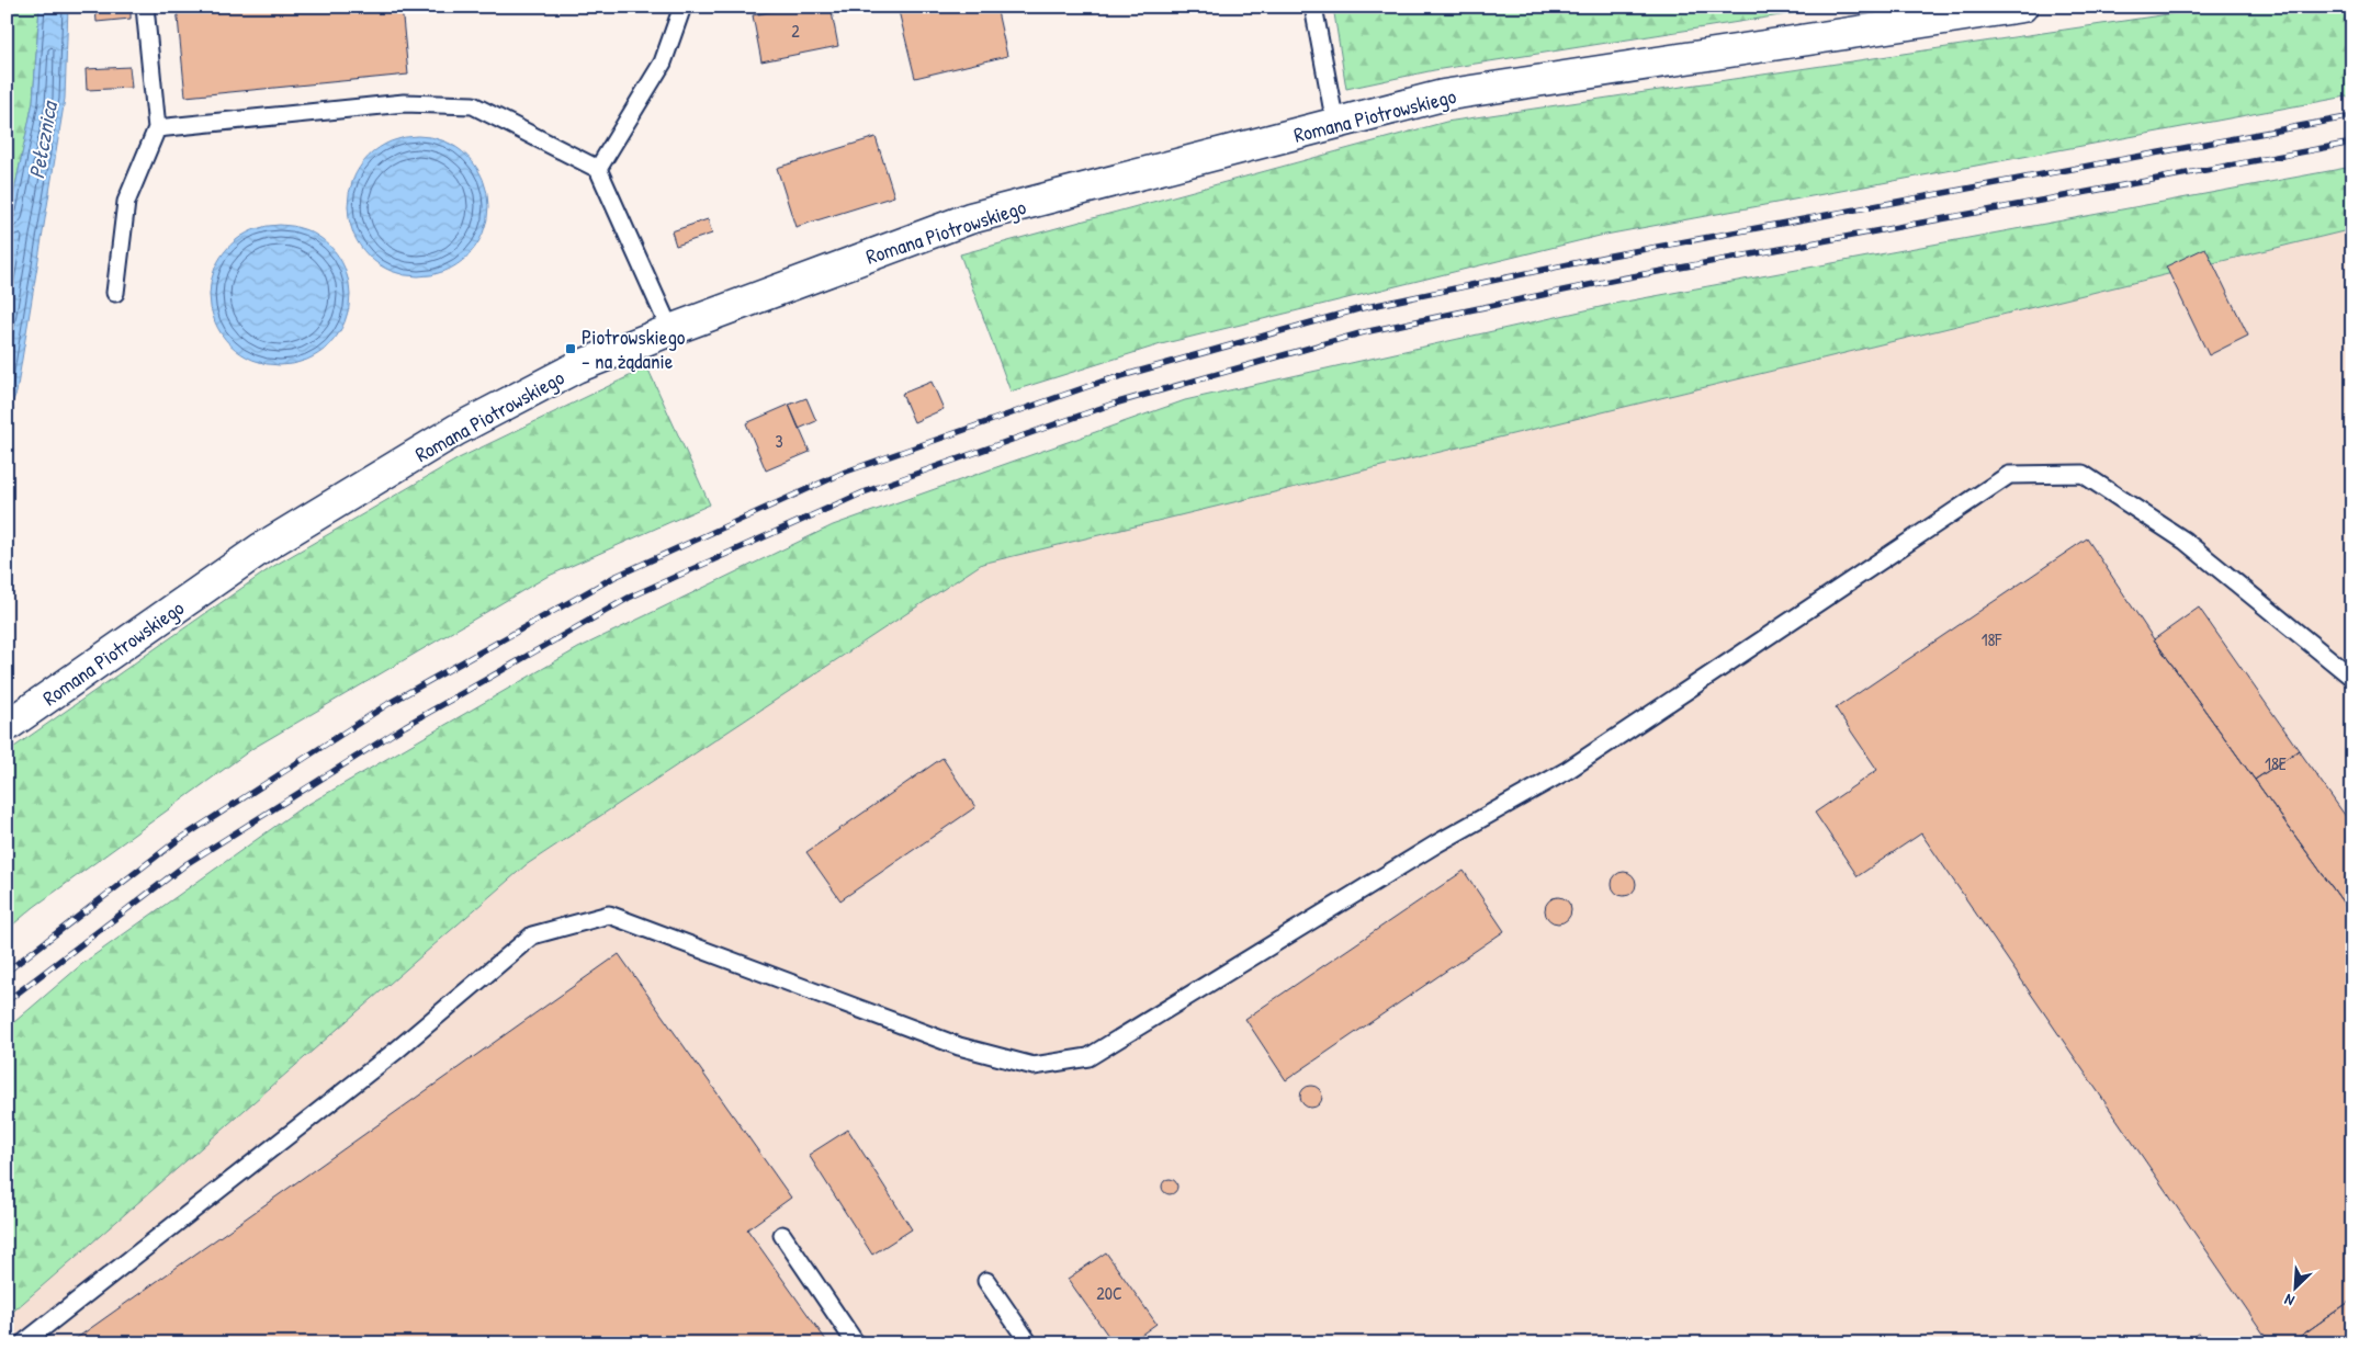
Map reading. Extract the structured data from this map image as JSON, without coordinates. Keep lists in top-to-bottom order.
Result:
{
  "streets": {
    "street": ["Romana Piotrowskiego"]
  },
  "water": ["Pełcznica"],
  "places": {
    "transit": ["Piotrowskiego - na żądanie"]
  },
  "house_numbers": [
    "2",
    "3",
    "18F",
    "18E",
    "20C"
  ],
  "north": "bottom left"
}
